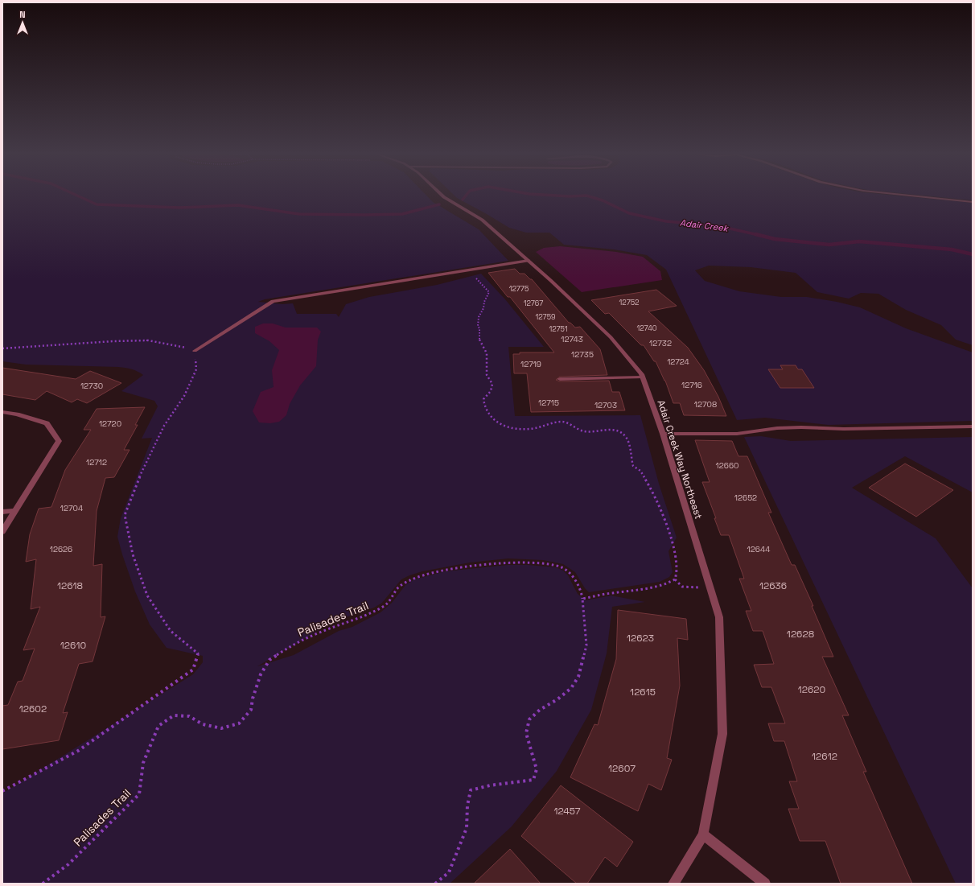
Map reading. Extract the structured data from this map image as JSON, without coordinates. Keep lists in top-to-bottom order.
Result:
{
  "streets": {
    "street": ["Adair Creek Way Northeast"],
    "path": ["Palisades Trail"]
  },
  "water": ["Adair Creek"],
  "house_numbers": [
    "12775",
    "12752",
    "12767",
    "12759",
    "12740",
    "12751",
    "12743",
    "12732",
    "12735",
    "12724",
    "12719",
    "12716",
    "12730",
    "12715",
    "12708",
    "12703",
    "12720",
    "12712",
    "12660",
    "12652",
    "12704",
    "12626",
    "12644",
    "12618",
    "12636",
    "12628",
    "12623",
    "12610",
    "12620",
    "12615",
    "12602",
    "12612",
    "12607",
    "12457"
  ],
  "north": "top"
}
